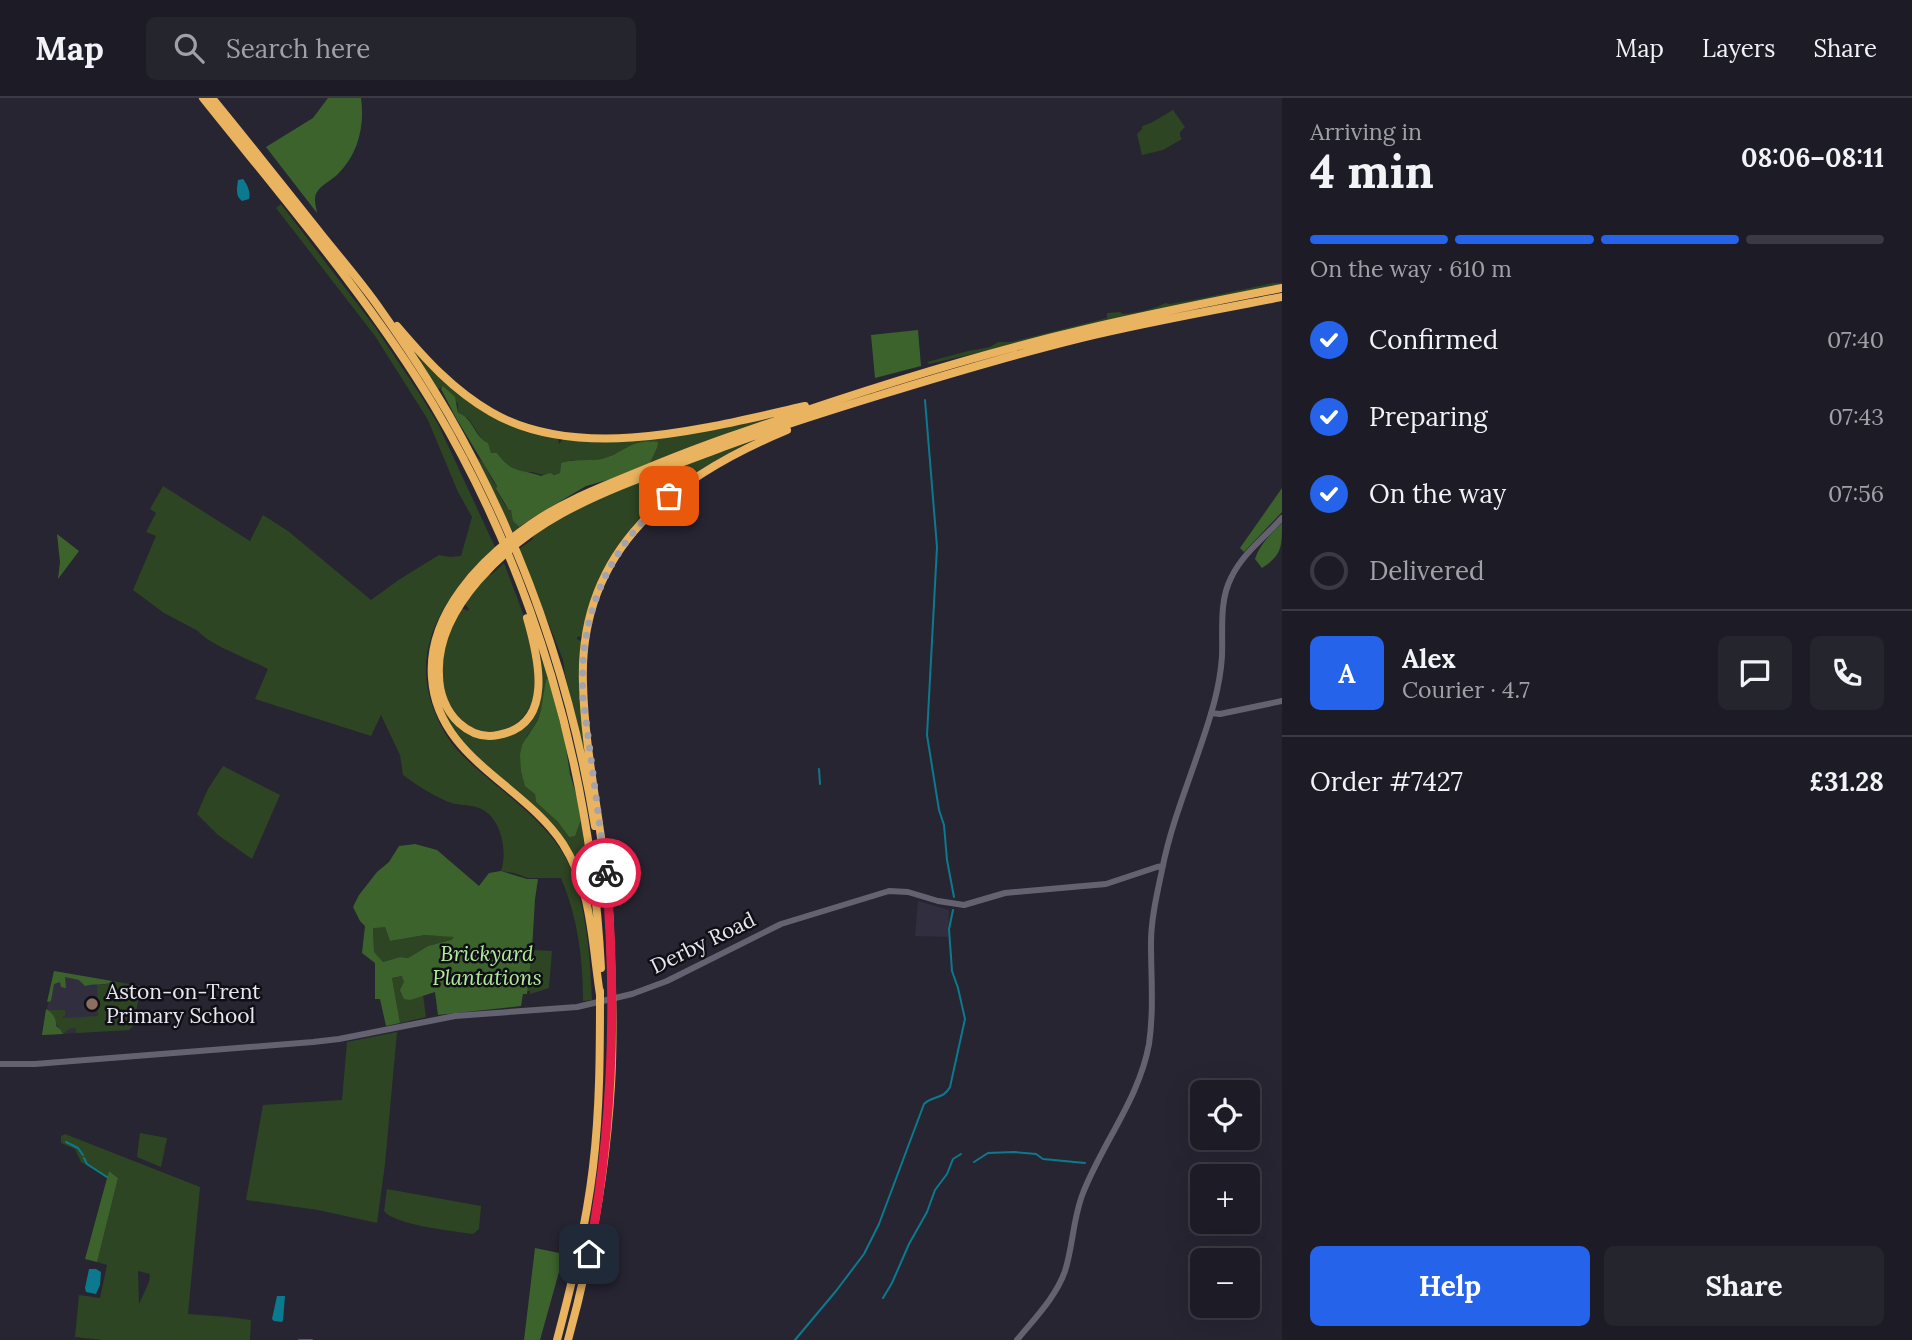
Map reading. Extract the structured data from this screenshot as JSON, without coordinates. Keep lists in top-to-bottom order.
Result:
{
  "streets": {
    "street": ["Derby Road"]
  },
  "parks": ["Brickyard Plantations"],
  "places": ["Aston-on-Trent Primary School"],
  "page": {
    "header": "Map",
    "search": "Search here",
    "nav": ["Map", "Layers", "Share"],
    "heading": ["4 min", "Arriving in", "08:06–08:11"],
    "panel": [
      "Alex",
      "Courier · 4.7",
      "Order #7427",
      "£31.28"
    ],
    "bar": "On the way · 610 m",
    "list": [
      ["Confirmed", "07:40"],
      ["Preparing", "07:43"],
      ["On the way", "07:56"],
      "Delivered"
    ],
    "round": "A",
    "map_buttons": ["+", "−"],
    "buttons": ["Help", "Share"]
  }
}
